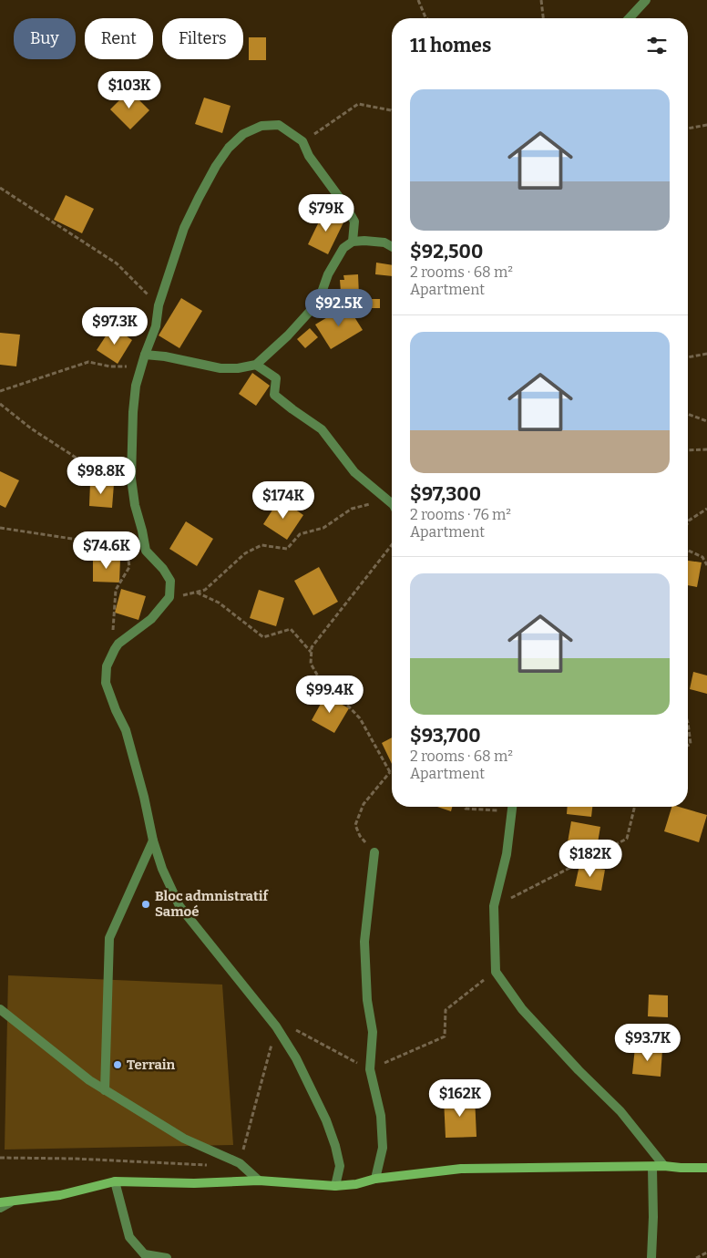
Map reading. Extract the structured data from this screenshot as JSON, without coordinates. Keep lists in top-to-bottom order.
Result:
{
  "places": ["Bloc admnistratif Samoé", "Terrain"],
  "page": {
    "chip": ["Buy", "Rent", "Filters"],
    "heading": "11 homes",
    "price": [
      "$103K",
      "$79K",
      "$92.5K",
      "$97.3K",
      "$98.8K",
      "$174K",
      "$74.6K",
      "$99.4K",
      "$182K",
      "$93.7K",
      "$162K"
    ],
    "list": [
      {
        "name": "$92,500",
        "note": "2 rooms · 68 m² · Apartment"
      },
      {
        "name": "$97,300",
        "note": "2 rooms · 76 m² · Apartment"
      },
      {
        "name": "$93,700",
        "note": "2 rooms · 68 m² · Apartment"
      }
    ]
  }
}
